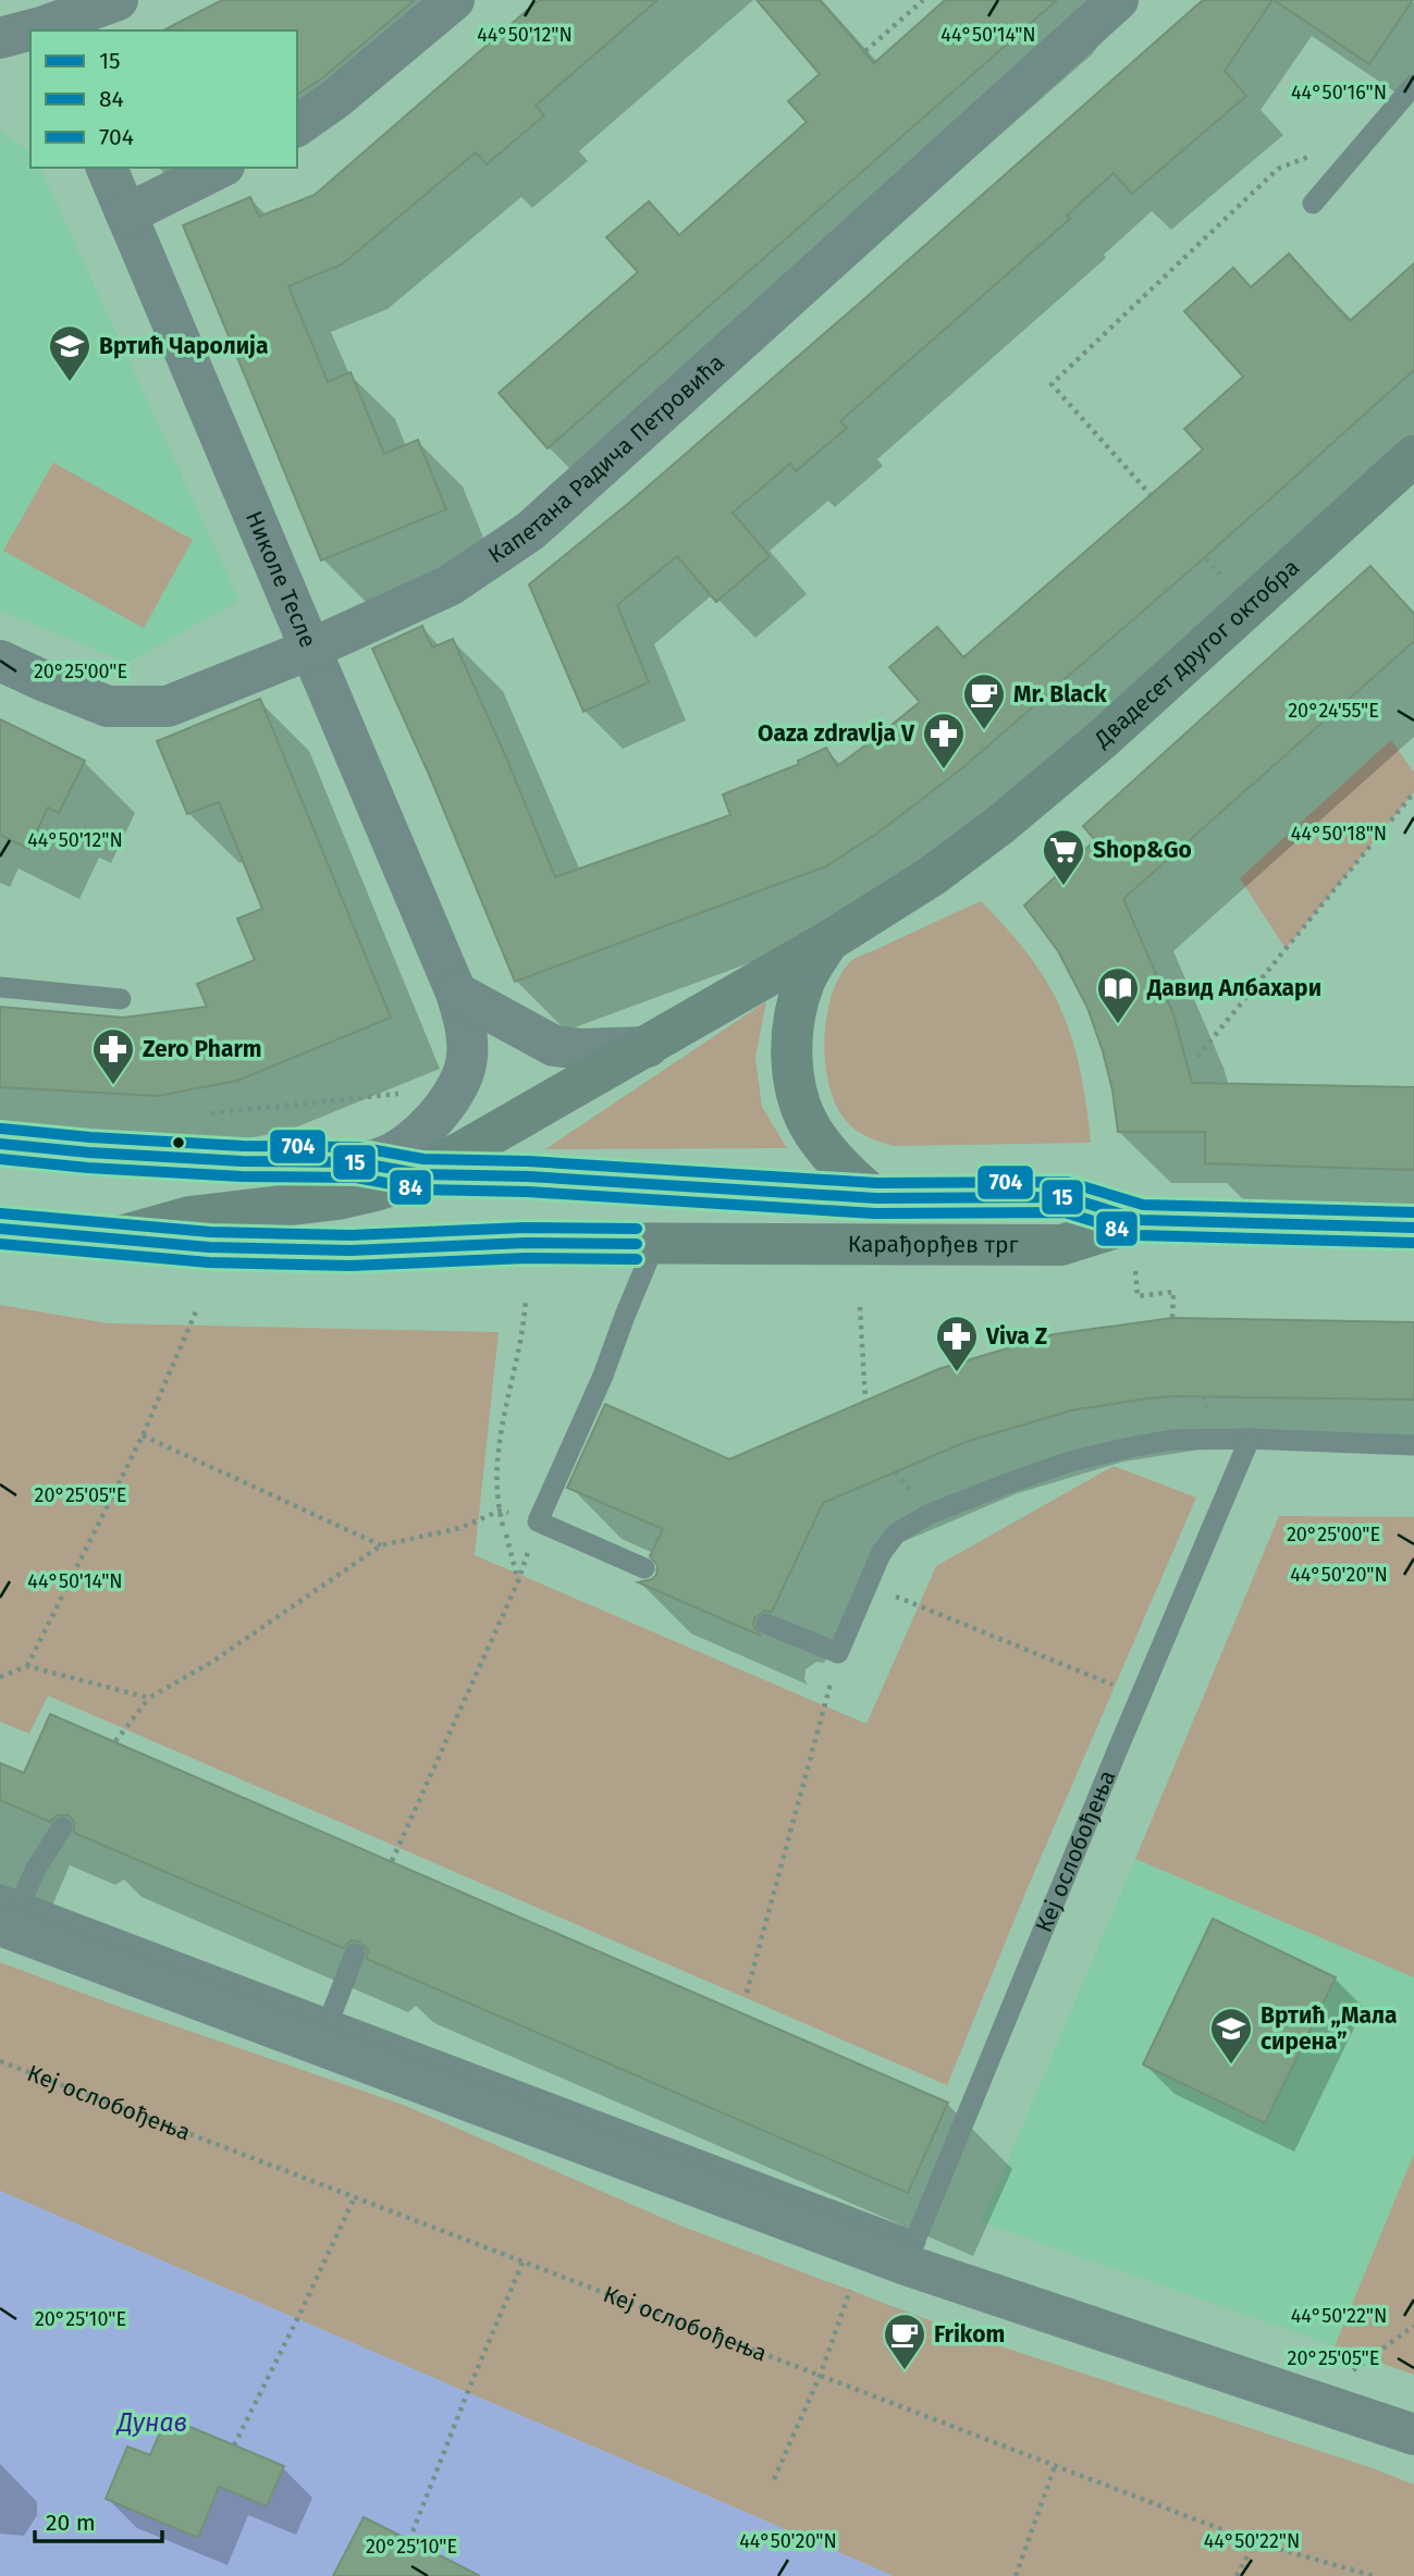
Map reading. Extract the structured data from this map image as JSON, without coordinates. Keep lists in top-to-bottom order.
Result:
{
  "streets": {
    "main road": ["Двадесет другог октобра", "Карађорђев трг"],
    "street": ["Капетана Радича Петровића", "Николе Тесле"],
    "lane": ["Кеј ослобођења"]
  },
  "crossings": [
    ["Капетана Радича Петровића", "Николе Тесле"],
    ["Николе Тесле", "Карађорђев трг"]
  ],
  "water": ["Дунав"],
  "places": {
    "school or university": ["Вртић Чаролија", "Вртић „Мала сирена”"],
    "cafe": ["Mr. Black", "Frikom"],
    "pharmacy": ["Oaza zdravlja V", "Zero Pharm", "Viva Z"],
    "supermarket": ["Shop&Go"],
    "library": ["Давид Албахари"]
  },
  "lines": ["transit line 704", "transit line 15", "transit line 84"],
  "legend": ["15", "84", "704"],
  "scale_bar": "20 m",
  "coordinates": [
    "44°50'12\"N",
    "44°50'14\"N",
    "44°50'16\"N",
    "20°25'00\"E",
    "20°24'55\"E",
    "44°50'18\"N",
    "20°25'05\"E",
    "44°50'20\"N",
    "44°50'22\"N",
    "20°25'10\"E"
  ]
}
